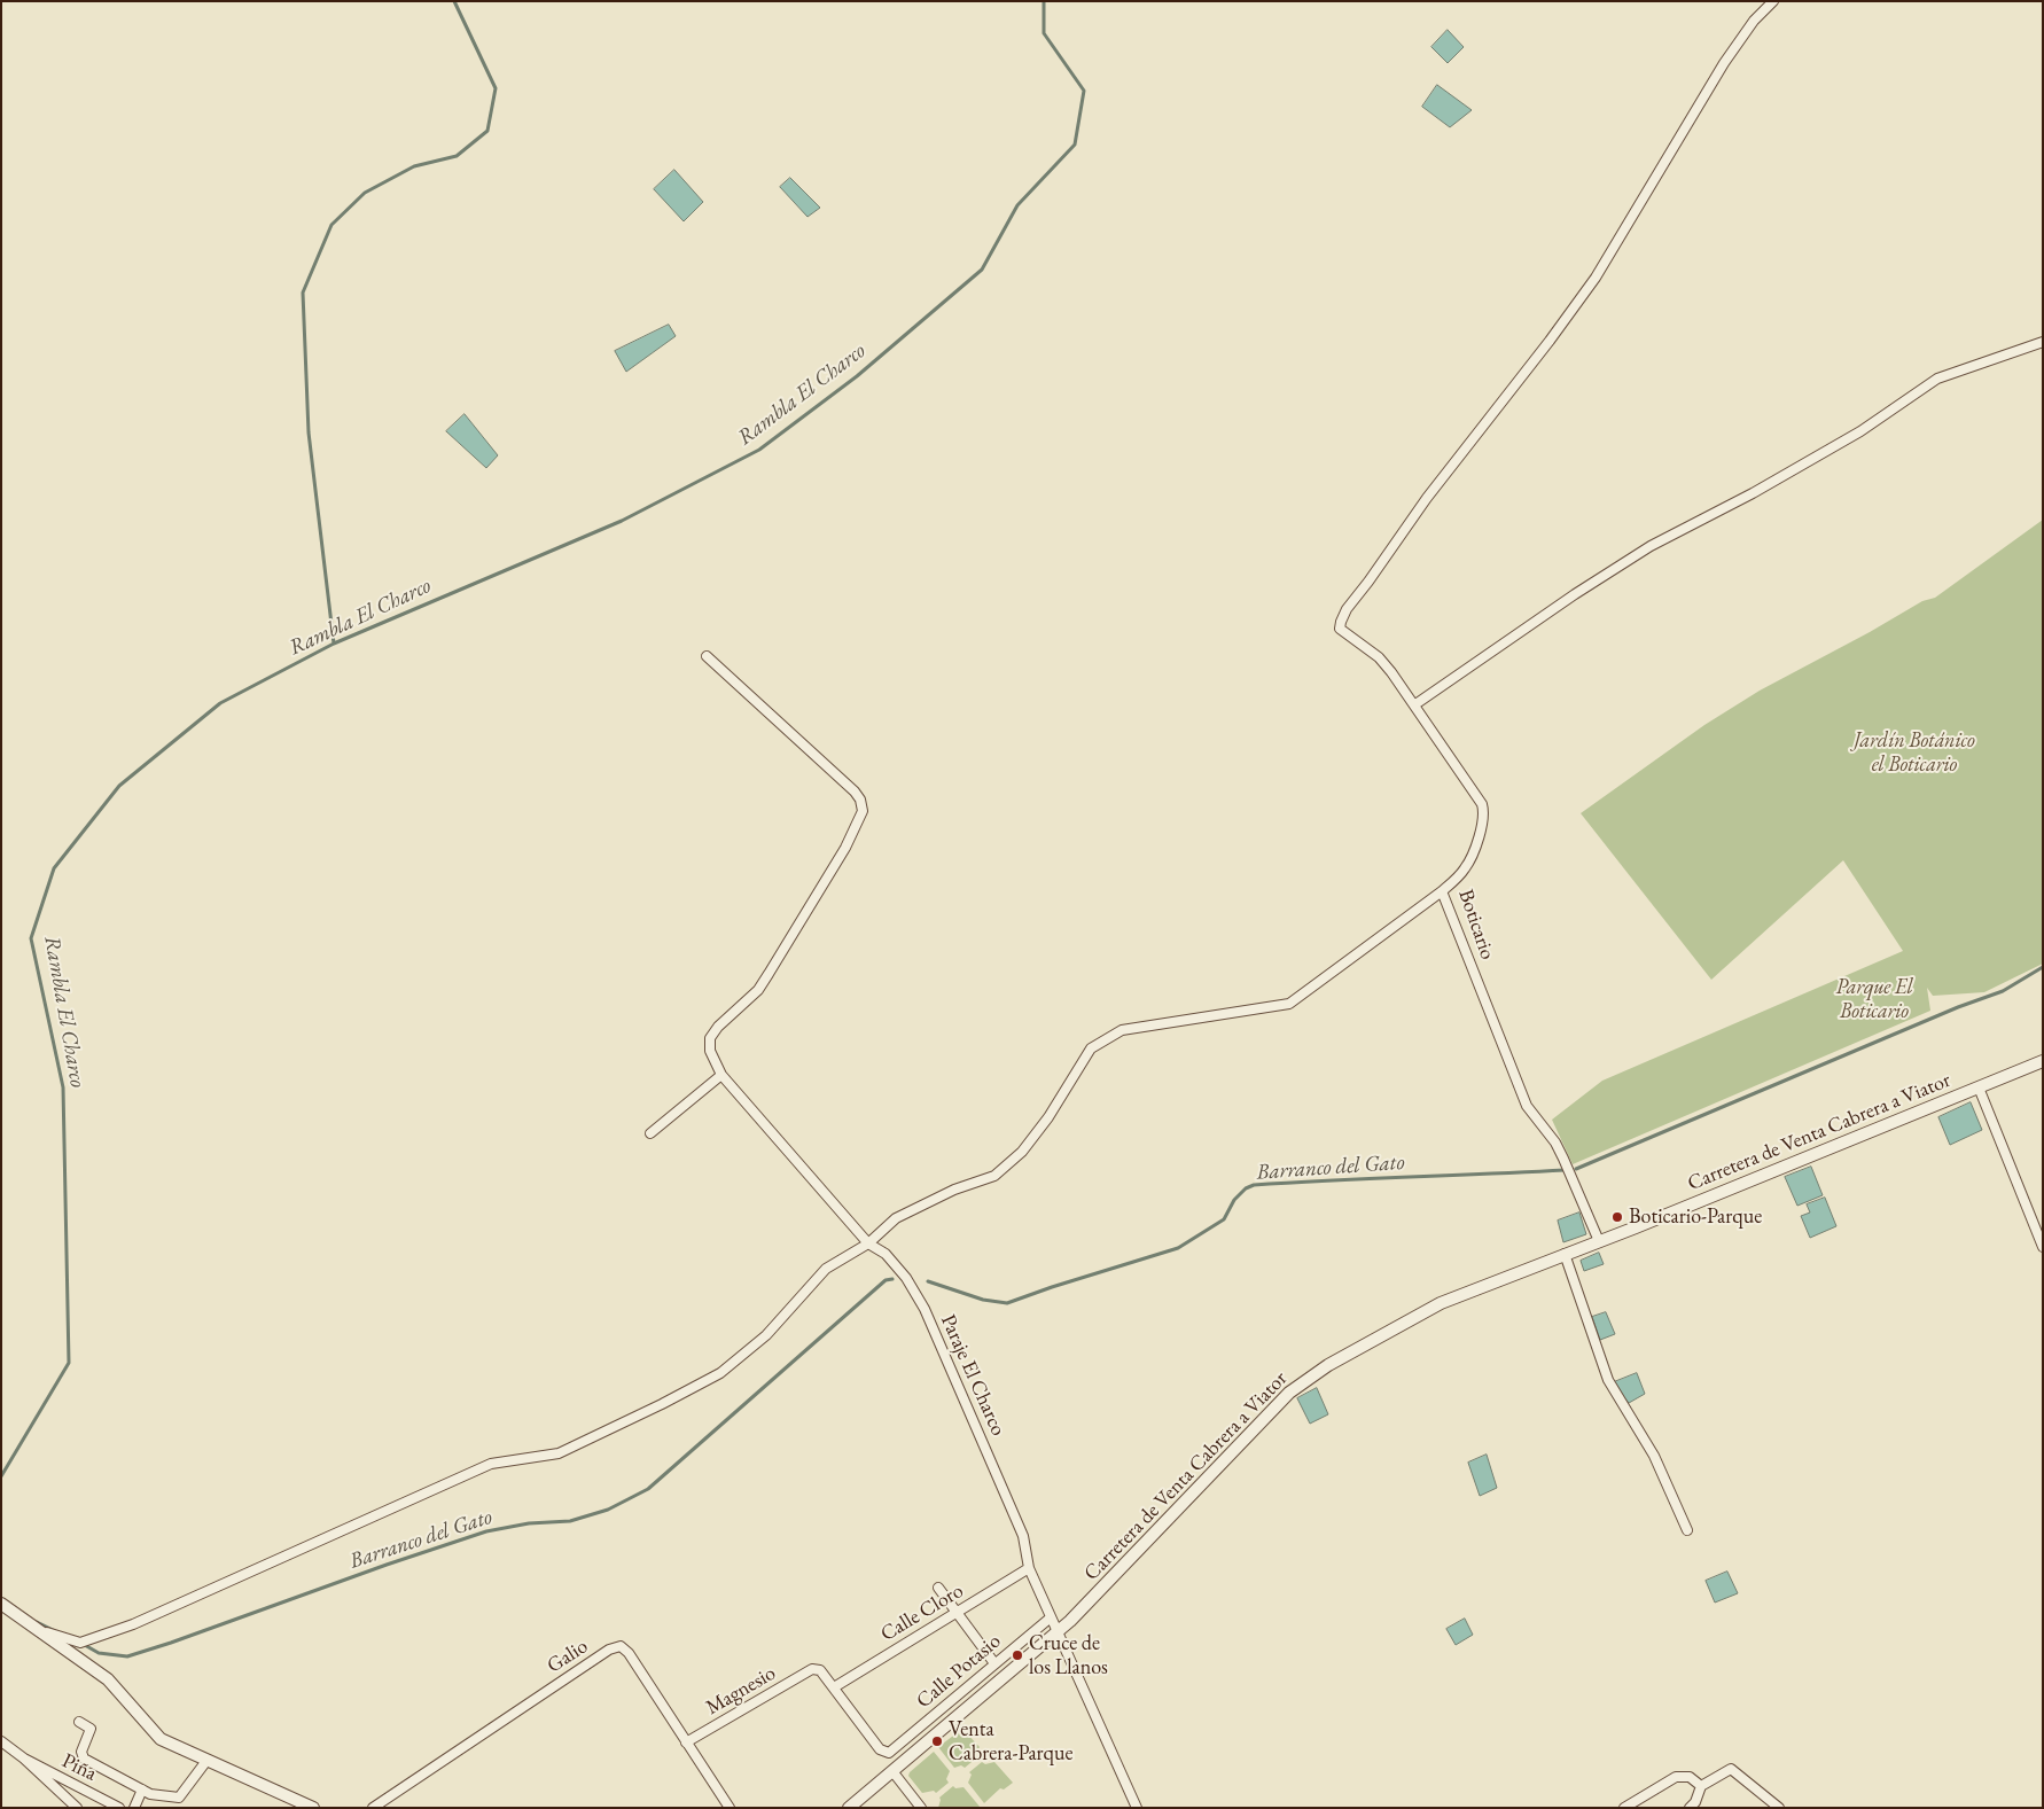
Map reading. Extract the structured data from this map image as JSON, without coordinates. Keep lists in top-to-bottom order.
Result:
{
  "streets": {
    "street": [
      "Boticario",
      "Carretera de Venta Cabrera a Viator",
      "Paraje El Charco",
      "Calle Cloro",
      "Galio",
      "Calle Potasio",
      "Magnesio",
      "Piña"
    ]
  },
  "crossings": [
    ["Boticario", "Carretera de Venta Cabrera a Viator"],
    ["Carretera de Venta Cabrera a Viator", "Paraje El Charco"],
    ["Paraje El Charco", "Calle Cloro"],
    ["Paraje El Charco", "Calle Potasio"],
    ["Calle Cloro", "Calle Potasio"],
    ["Calle Cloro", "Magnesio"],
    ["Galio", "Magnesio"],
    ["Calle Potasio", "Magnesio"]
  ],
  "water": ["Rambla El Charco", "Barranco del Gato"],
  "parks": ["Jardín Botánico el Boticario", "Parque El Boticario"],
  "places": ["Boticario-Parque", "Cruce de los Llanos", "Venta Cabrera-Parque"]
}
